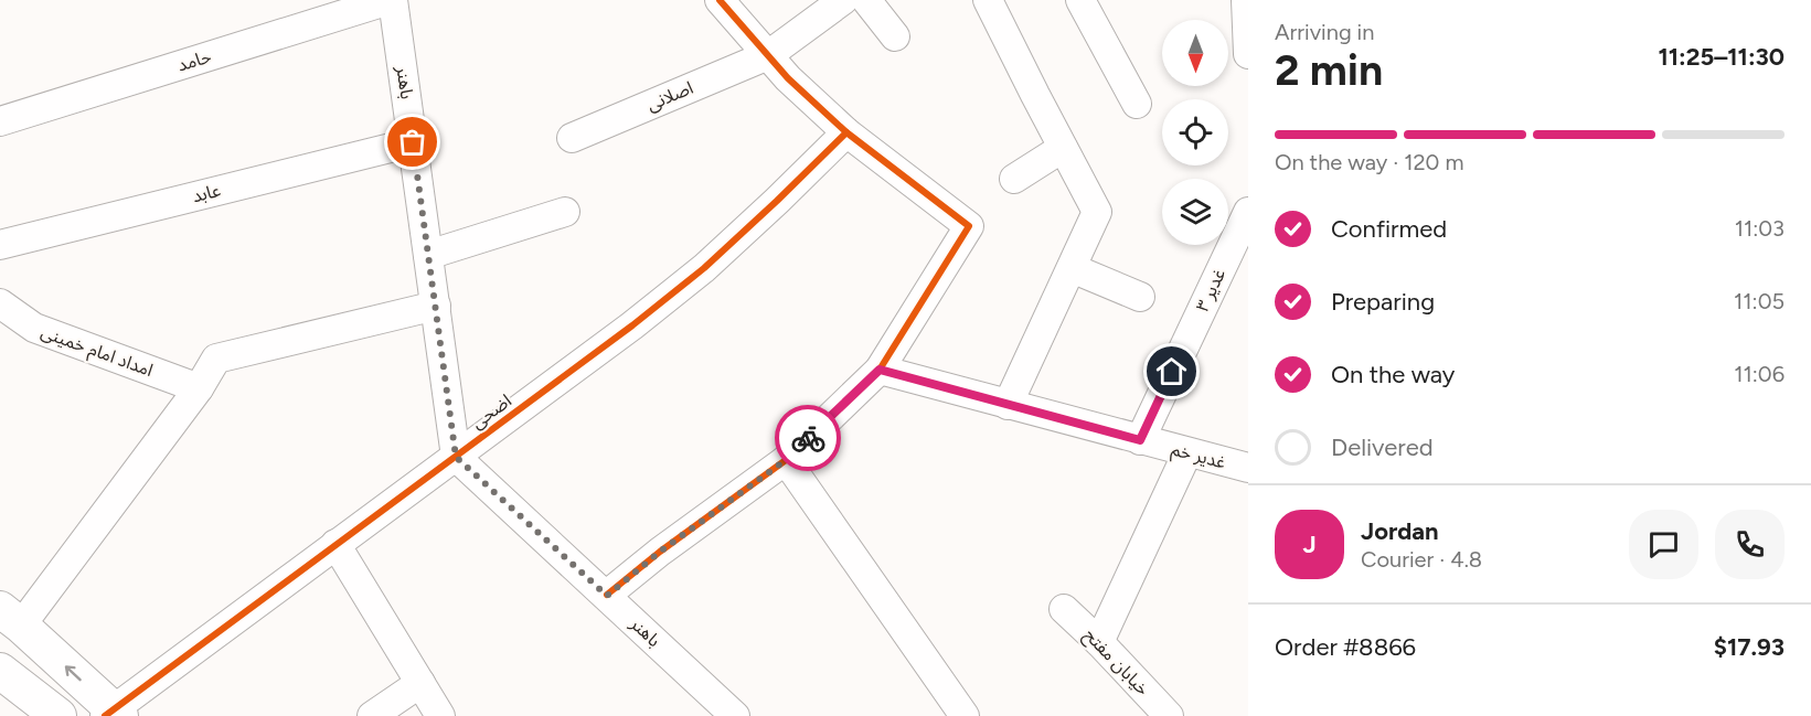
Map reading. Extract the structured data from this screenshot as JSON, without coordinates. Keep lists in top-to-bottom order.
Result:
{
  "streets": {
    "street": [
      "حامد",
      "باهنر",
      "اصلانی",
      "عابد",
      "غدیر ۳",
      "امداد امام خمینی",
      "اضحی",
      "غدیر خم",
      "خیابان مفتح"
    ]
  },
  "crossings": [
    ["حامد", "باهنر"],
    ["باهنر", "عابد"],
    ["باهنر", "اضحی"],
    ["غدیر ۳", "غدیر خم"]
  ],
  "north": "bottom",
  "page": {
    "heading": ["2 min", "Arriving in", "11:25–11:30"],
    "panel": [
      "Jordan",
      "Courier · 4.8",
      "Order #8866",
      "$17.93"
    ],
    "bar": "On the way · 120 m",
    "list": [
      ["Confirmed", "11:03"],
      ["Preparing", "11:05"],
      ["On the way", "11:06"],
      "Delivered"
    ],
    "round": "J"
  }
}
